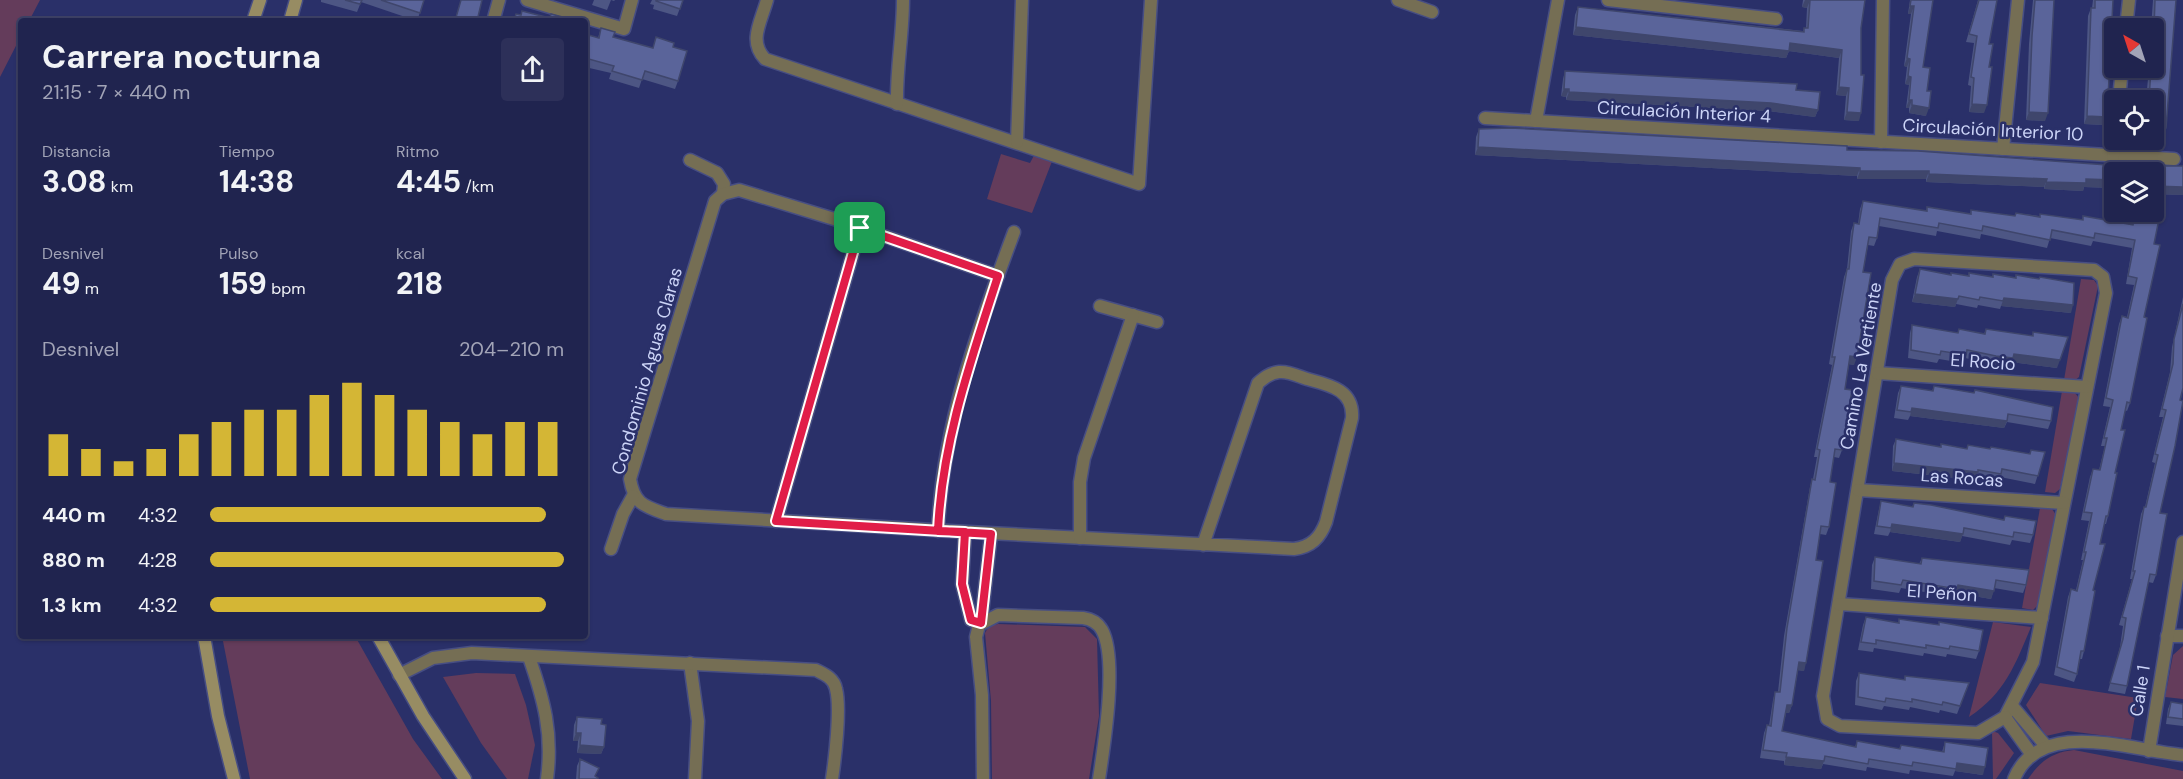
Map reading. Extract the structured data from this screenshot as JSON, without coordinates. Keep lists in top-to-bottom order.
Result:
{
  "streets": {
    "street": [
      "Circulación Interior 4",
      "Circulación Interior 10",
      "El Rocio",
      "Camino La Vertiente",
      "Condominio Aguas Claras",
      "Las Rocas",
      "El Peñon",
      "Calle 1"
    ]
  },
  "crossings": [
    ["Circulación Interior 4", "Circulación Interior 10"],
    ["El Rocio", "Camino La Vertiente"],
    ["Camino La Vertiente", "Las Rocas"],
    ["Camino La Vertiente", "El Peñon"]
  ],
  "north": "top left",
  "page": {
    "heading": ["Carrera nocturna", "21:15 · 7 × 440 m"],
    "stats": [
      ["Distancia", "3.08 km"],
      ["Tiempo", "14:38"],
      ["Ritmo", "4:45 /km"],
      ["Desnivel", "49 m"],
      ["Pulso", "159 bpm"],
      ["kcal", "218"]
    ],
    "chart": ["Desnivel", "204–210 m"],
    "list": [
      {
        "name": "440 m",
        "note": "4:32"
      },
      {
        "name": "880 m",
        "note": "4:28"
      },
      {
        "name": "1.3 km",
        "note": "4:32"
      }
    ]
  }
}
